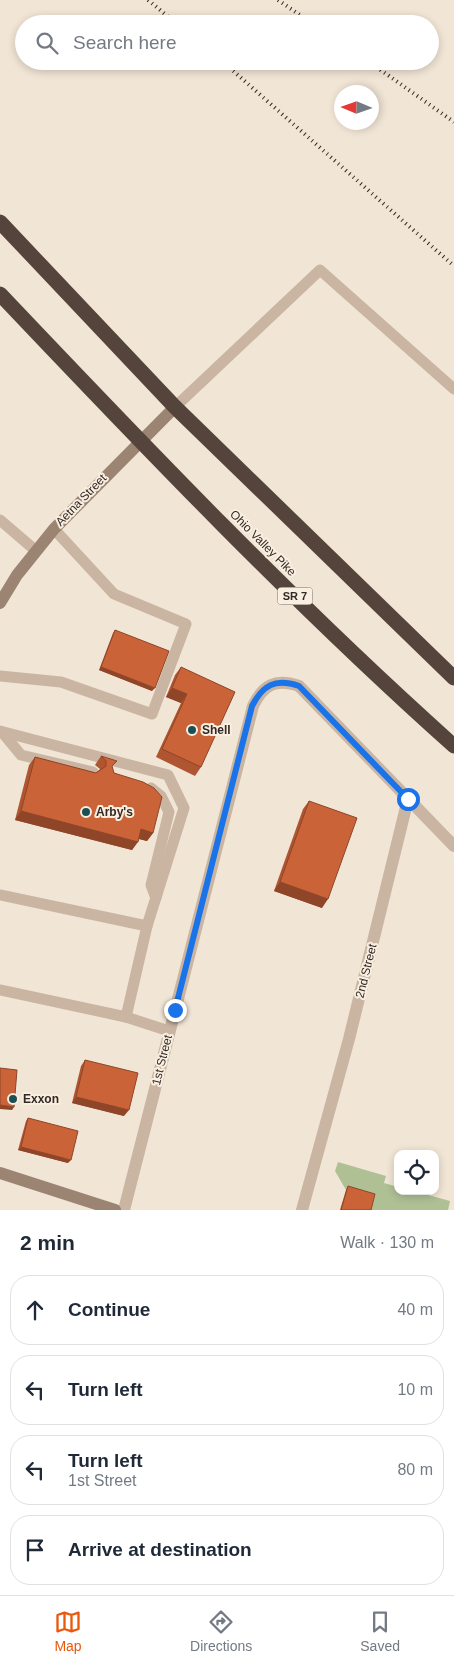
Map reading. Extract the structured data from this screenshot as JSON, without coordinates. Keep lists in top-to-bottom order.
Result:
{
  "streets": {
    "highway": ["Ohio Valley Pike", "SR 7"],
    "street": ["Aetna Street", "2nd Street", "1st Street"]
  },
  "crossings": [
    ["Aetna Street", "Ohio Valley Pike"],
    ["Aetna Street", "SR 7"],
    ["Ohio Valley Pike", "SR 7"],
    ["2nd Street", "1st Street"]
  ],
  "places": ["Shell", "Arby's", "Exxon"],
  "north": "left",
  "page": {
    "search": "Search here",
    "heading": ["2 min", "Walk · 130 m"],
    "list": [
      ["Continue", "40 m"],
      ["Turn left", "10 m"],
      ["Turn left", "1st Street", "80 m"],
      "Arrive at destination"
    ],
    "nav": ["Map", "Directions", "Saved"]
  }
}
